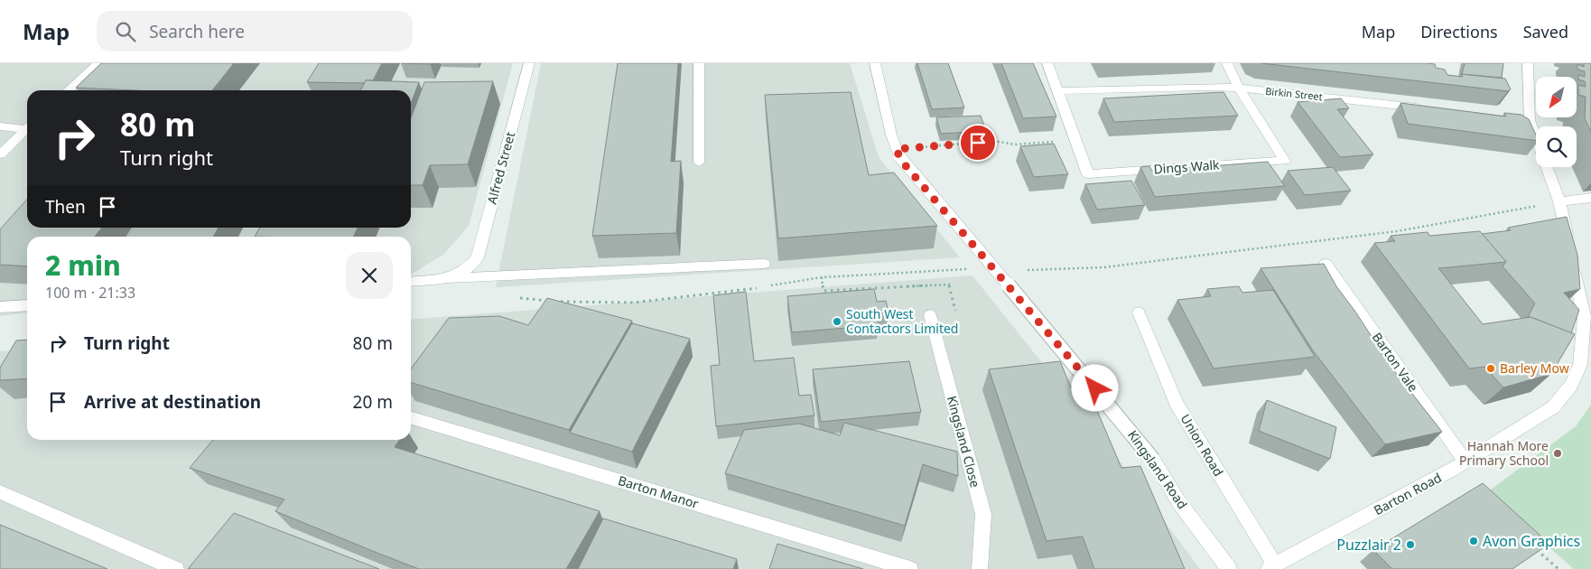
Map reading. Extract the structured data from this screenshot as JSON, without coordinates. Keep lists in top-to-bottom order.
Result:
{
  "streets": {
    "street": [
      "Birkin Street",
      "Dings Walk",
      "Alfred Street",
      "Barton Vale",
      "Kingsland Close",
      "Union Road",
      "Kingsland Road",
      "Barton Manor",
      "Barton Road"
    ]
  },
  "crossings": [
    ["Birkin Street", "Dings Walk"],
    ["Barton Vale", "Barton Road"],
    ["Union Road", "Barton Road"]
  ],
  "places": [
    "South West Contactors Limited",
    "Barley Mow",
    "Hannah More Primary School",
    "Avon Graphics",
    "Puzzlair 2"
  ],
  "north": "bottom left",
  "page": {
    "header": "Map",
    "search": "Search here",
    "nav": ["Map", "Directions", "Saved"],
    "turn": ["80 m", "Turn right"],
    "then": "Then",
    "heading": ["2 min", "100 m · 21:33"],
    "list": [
      {
        "name": "Turn right",
        "value": "80 m"
      },
      {
        "name": "Arrive at destination",
        "value": "20 m"
      }
    ]
  }
}
